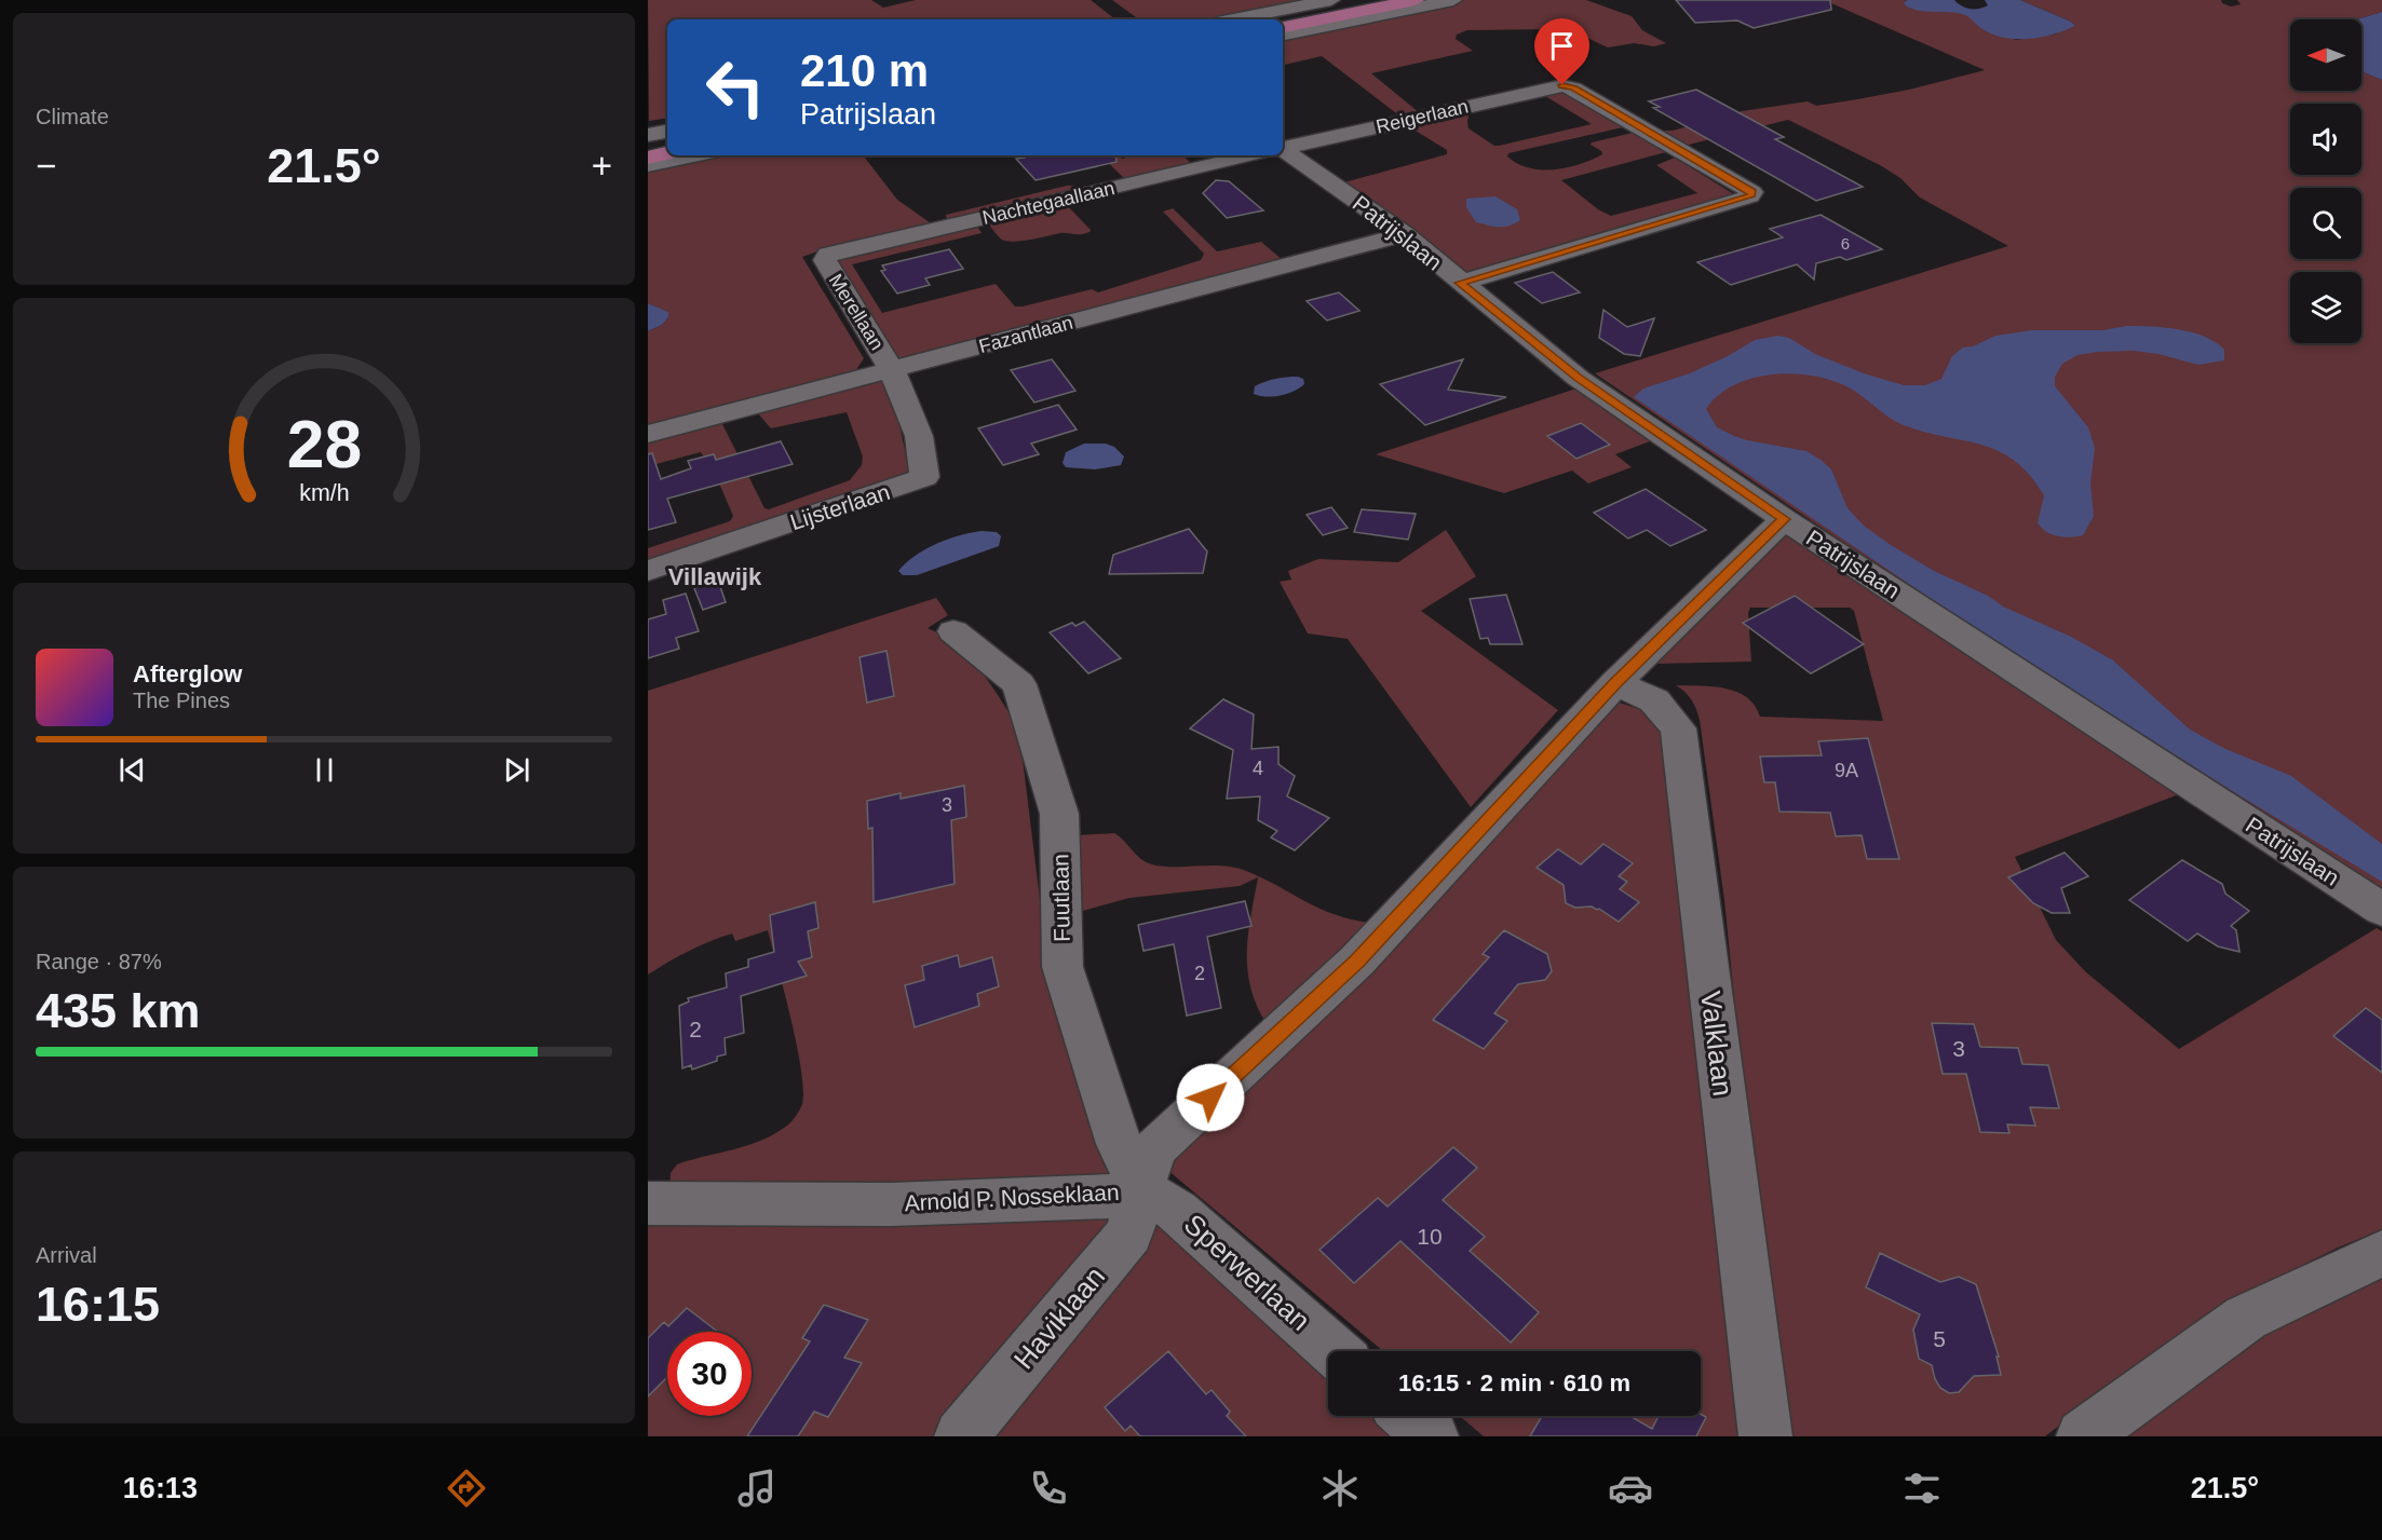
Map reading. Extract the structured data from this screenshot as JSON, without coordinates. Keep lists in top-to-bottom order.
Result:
{
  "streets": {
    "street": [
      "Reigerlaan",
      "Nachtegaallaan",
      "Patrijslaan",
      "Merellaan",
      "Fazantlaan",
      "Lijsterlaan",
      "Fuutlaan",
      "Valklaan",
      "Arnold P. Nosseklaan",
      "Sperwerlaan",
      "Haviklaan"
    ]
  },
  "crossings": [
    ["Reigerlaan", "Patrijslaan"],
    ["Nachtegaallaan", "Merellaan"],
    ["Patrijslaan", "Fazantlaan"],
    ["Patrijslaan", "Arnold P. Nosseklaan"],
    ["Merellaan", "Fazantlaan"],
    ["Merellaan", "Lijsterlaan"],
    ["Fazantlaan", "Lijsterlaan"],
    ["Fuutlaan", "Arnold P. Nosseklaan"],
    ["Fuutlaan", "Sperwerlaan"],
    ["Fuutlaan", "Haviklaan"],
    ["Valklaan", "Arnold P. Nosseklaan"],
    ["Arnold P. Nosseklaan", "Sperwerlaan"],
    ["Arnold P. Nosseklaan", "Haviklaan"],
    ["Sperwerlaan", "Haviklaan"]
  ],
  "districts": ["Villawijk"],
  "house_numbers": [
    "6",
    "4",
    "9A",
    "3",
    "2",
    "2",
    "3",
    "10",
    "5"
  ],
  "north": "left",
  "page": {
    "tile": [
      "Climate",
      ["Range · 87%", "435 km"],
      ["Arrival", "16:15"]
    ],
    "turn": ["210 m", "Patrijslaan"],
    "heat": ["−", "21.5°", "+"],
    "song": ["Afterglow", "The Pines"],
    "limit": "30",
    "trip": "16:15 · 2 min · 610 m",
    "tabs": ["16:13", "21.5°"],
    "gauge": ["28", "km/h"]
  }
}
